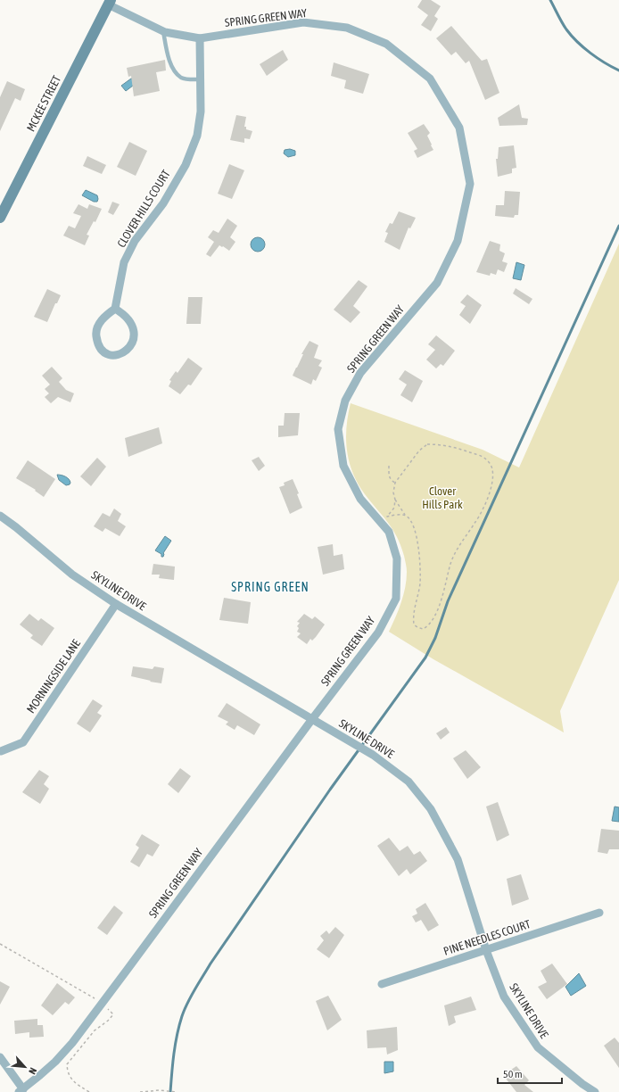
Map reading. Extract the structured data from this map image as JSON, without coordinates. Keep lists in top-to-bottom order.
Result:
{
  "streets": {
    "street": [
      "SPRING GREEN WAY",
      "MCKEE STREET",
      "CLOVER HILLS COURT",
      "SKYLINE DRIVE",
      "MORNINGSIDE LANE",
      "PINE NEEDLES COURT"
    ]
  },
  "crossings": [
    ["SPRING GREEN WAY", "MCKEE STREET"],
    ["SPRING GREEN WAY", "CLOVER HILLS COURT"],
    ["SPRING GREEN WAY", "SKYLINE DRIVE"],
    ["SKYLINE DRIVE", "MORNINGSIDE LANE"],
    ["SKYLINE DRIVE", "PINE NEEDLES COURT"]
  ],
  "districts": ["SPRING GREEN"],
  "parks": ["Clover Hills Park"],
  "scale_bar": "50 m",
  "north": "bottom right"
}
